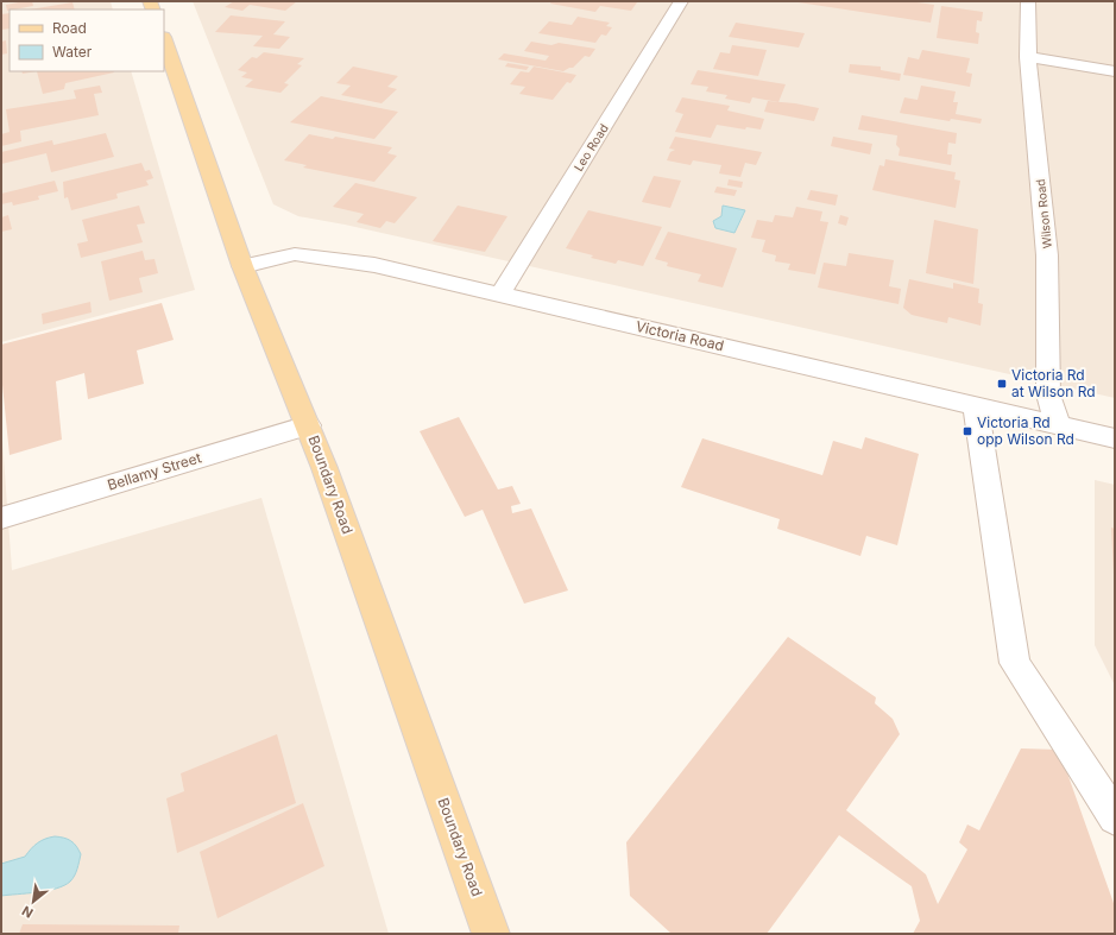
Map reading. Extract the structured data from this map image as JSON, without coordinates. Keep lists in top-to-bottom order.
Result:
{
  "streets": {
    "main road": ["Boundary Road"],
    "street": [
      "Leo Road",
      "Wilson Road",
      "Victoria Road",
      "Bellamy Street"
    ]
  },
  "crossings": [
    ["Leo Road", "Victoria Road"],
    ["Wilson Road", "Victoria Road"],
    ["Victoria Road", "Boundary Road"],
    ["Bellamy Street", "Boundary Road"]
  ],
  "places": {
    "transit": ["Victoria Rd at Wilson Rd", "Victoria Rd opp Wilson Rd"]
  },
  "legend": ["Road", "Water"],
  "north": "bottom left"
}
